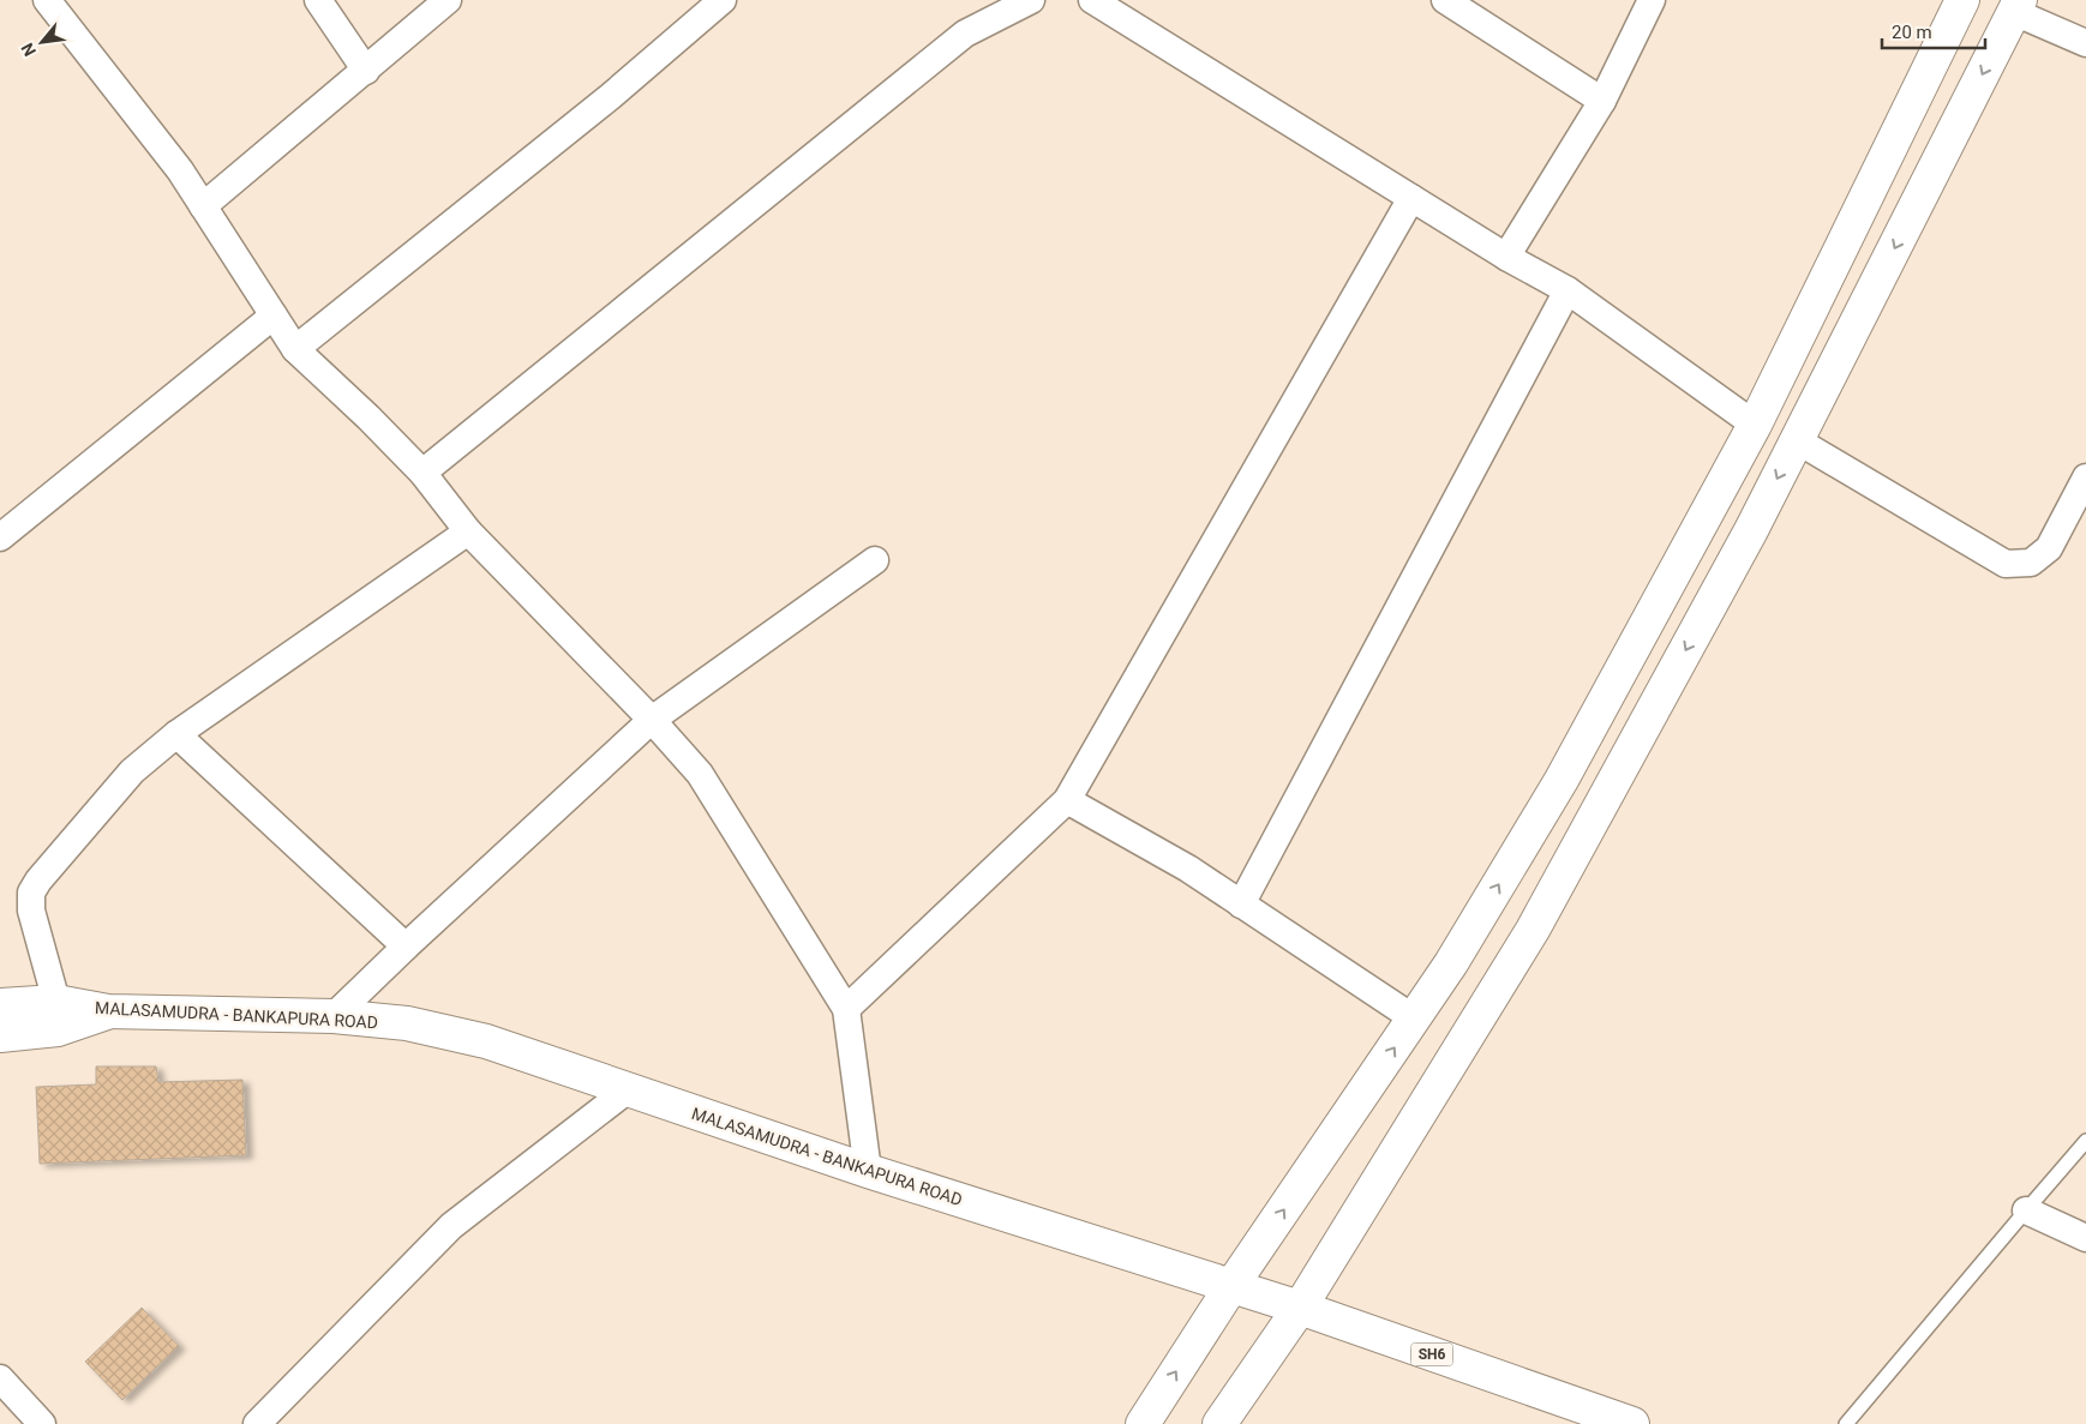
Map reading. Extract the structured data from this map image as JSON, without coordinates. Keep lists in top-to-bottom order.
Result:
{
  "streets": {
    "main road": ["MALASAMUDRA - BANKAPURA ROAD", "SH6"]
  },
  "scale_bar": "20 m",
  "north": "bottom left"
}
